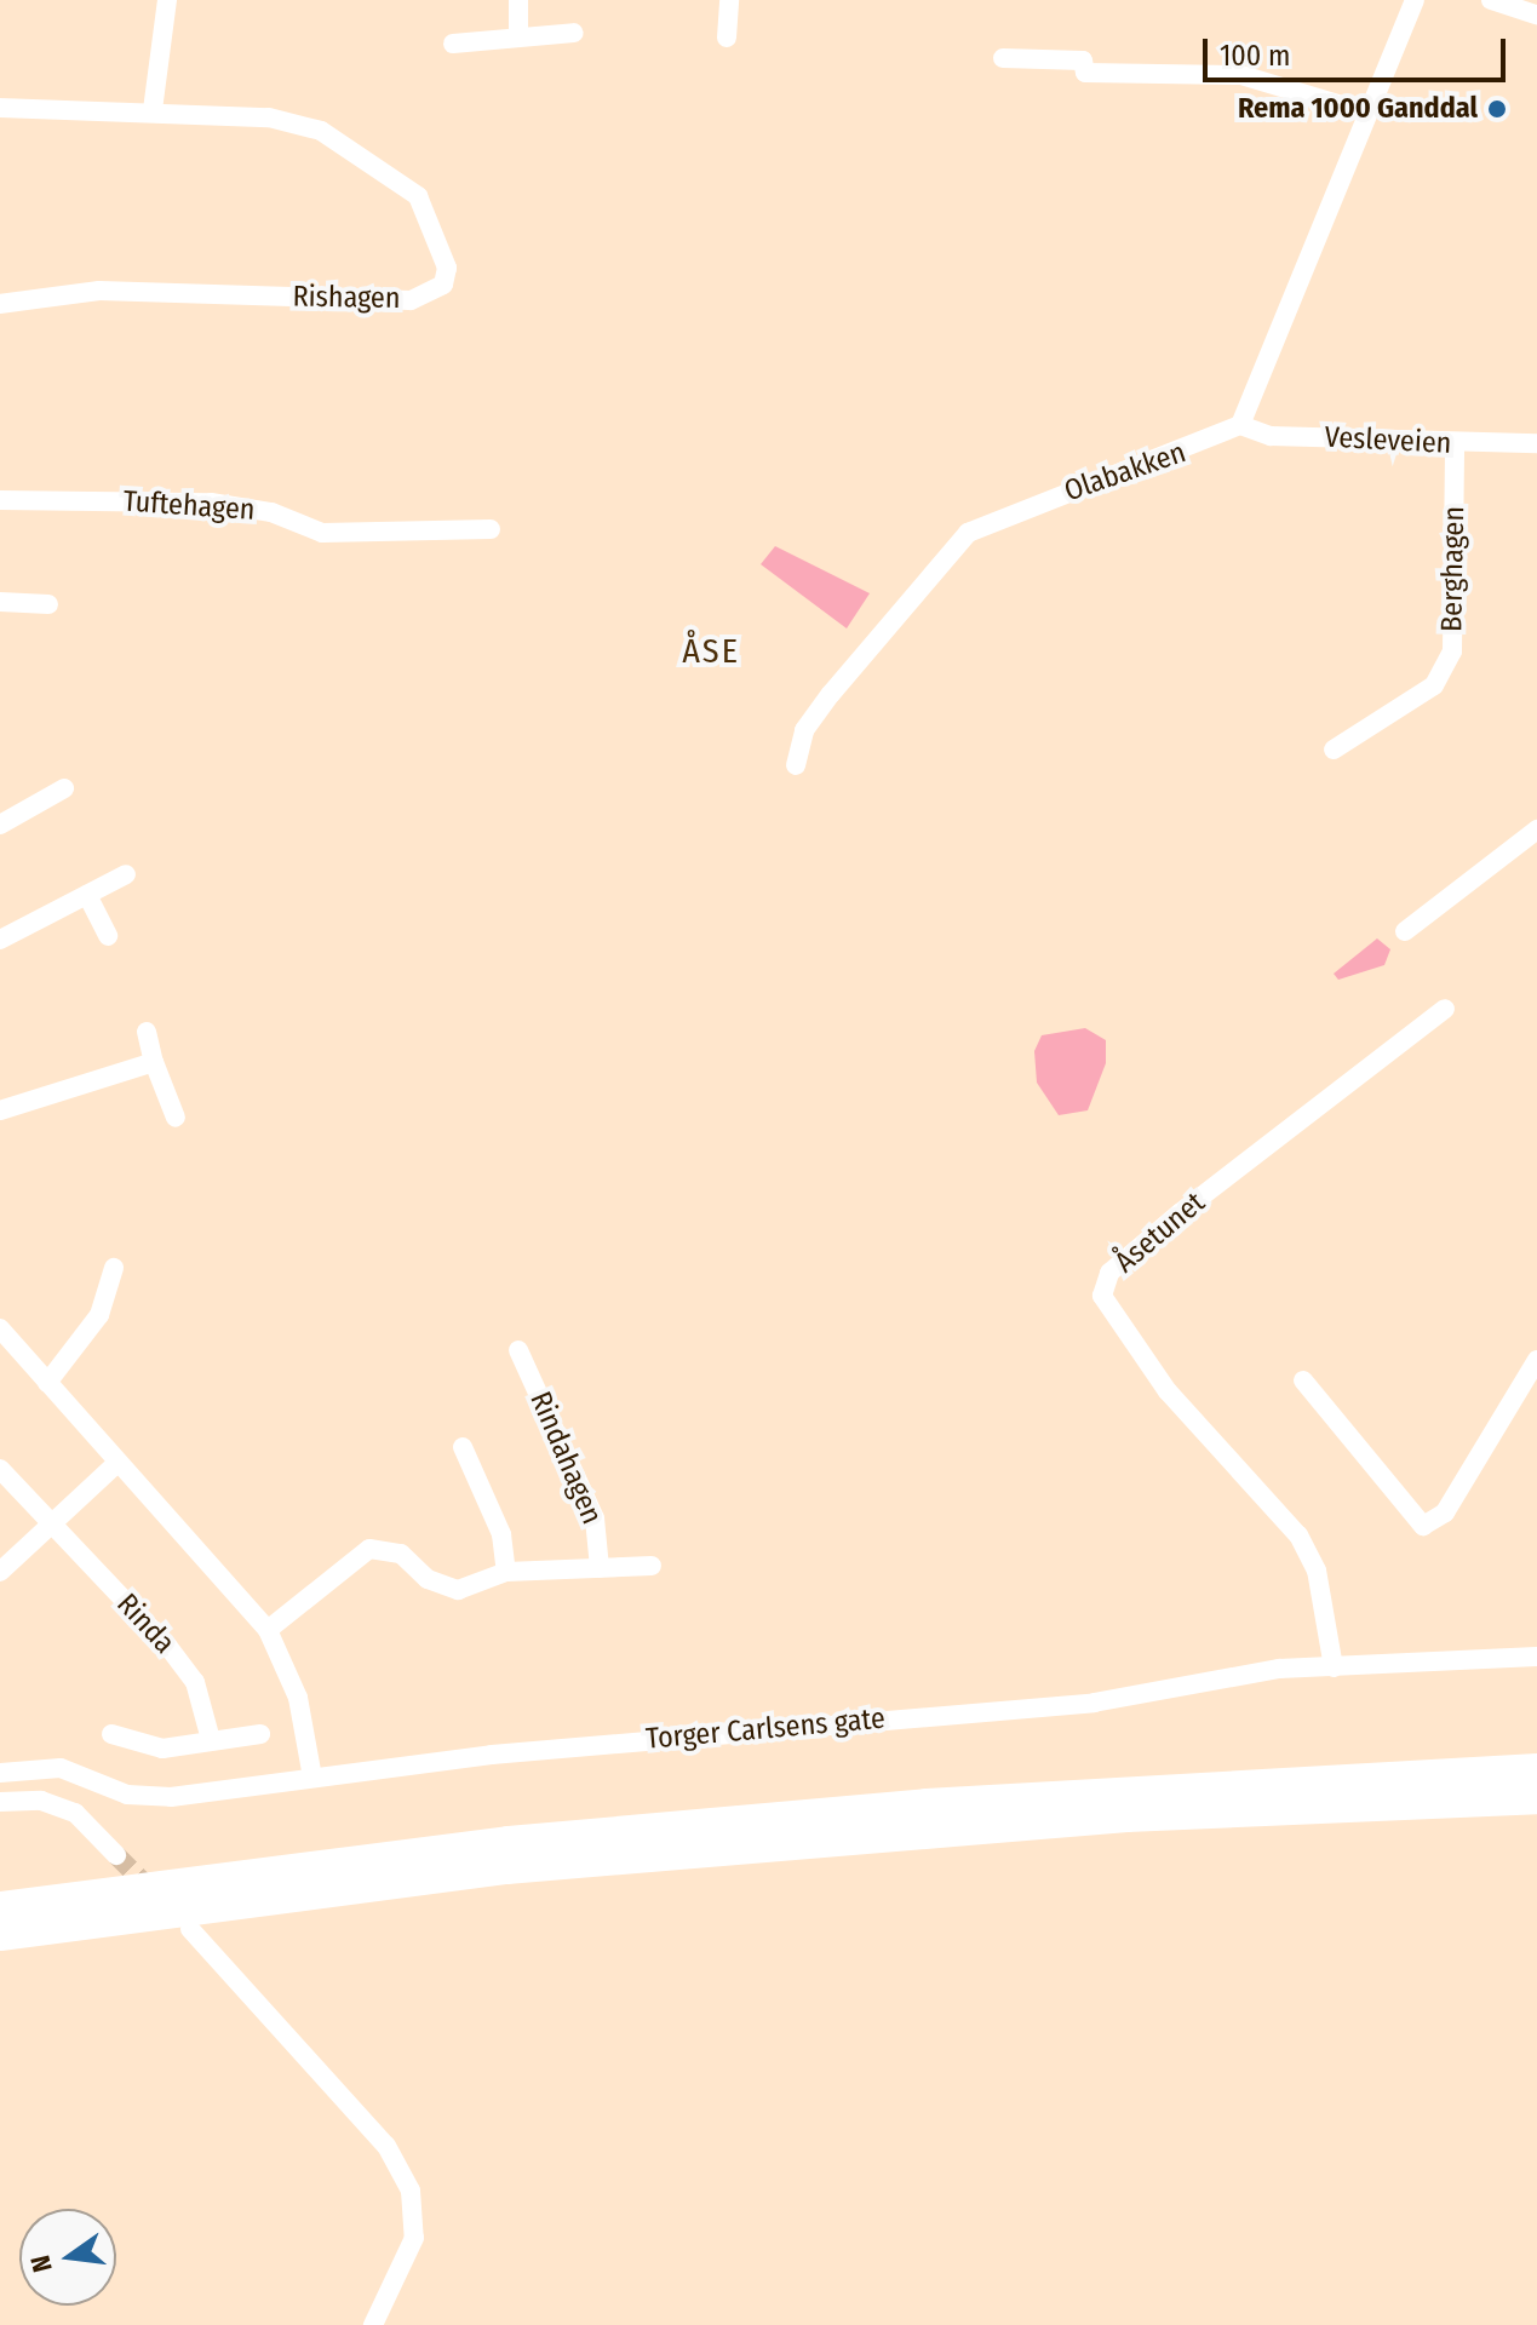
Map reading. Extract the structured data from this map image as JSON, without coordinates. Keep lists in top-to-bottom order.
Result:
{
  "streets": {
    "street": [
      "Rishagen",
      "Vesleveien",
      "Olabakken",
      "Tuftehagen",
      "Berghagen",
      "Åsetunet",
      "Rindahagen",
      "Rinda",
      "Torger Carlsens gate"
    ]
  },
  "crossings": [
    ["Vesleveien", "Olabakken"],
    ["Vesleveien", "Berghagen"],
    ["Åsetunet", "Torger Carlsens gate"]
  ],
  "districts": ["ÅSE"],
  "places": ["Rema 1000 Ganddal"],
  "scale_bar": "100 m",
  "north": "left"
}
